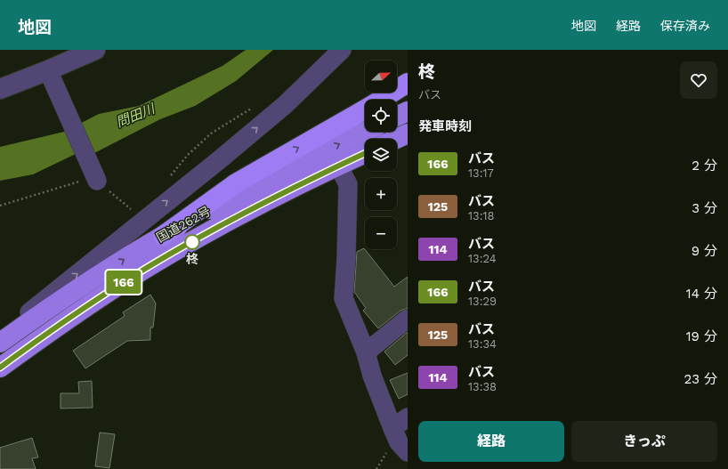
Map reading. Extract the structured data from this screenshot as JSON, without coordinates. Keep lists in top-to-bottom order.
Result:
{
  "streets": {
    "highway": ["国道262号"]
  },
  "water": ["問田川"],
  "places": ["柊"],
  "lines": ["bus line 166"],
  "north": "right",
  "page": {
    "header": "地図",
    "nav": ["地図", "経路", "保存済み"],
    "on_map": "166",
    "heading": [
      ["柊", "バス"],
      "発車時刻"
    ],
    "map_buttons": ["+", "−"],
    "list": [
      {
        "mark": "166",
        "name": "バス",
        "note": "13:17",
        "value": "2 分"
      },
      {
        "mark": "125",
        "name": "バス",
        "note": "13:18",
        "value": "3 分"
      },
      {
        "mark": "114",
        "name": "バス",
        "note": "13:24",
        "value": "9 分"
      },
      {
        "mark": "166",
        "name": "バス",
        "note": "13:29",
        "value": "14 分"
      },
      {
        "mark": "125",
        "name": "バス",
        "note": "13:34",
        "value": "19 分"
      },
      {
        "mark": "114",
        "name": "バス",
        "note": "13:38",
        "value": "23 分"
      }
    ],
    "buttons": ["経路", "きっぷ"]
  }
}
